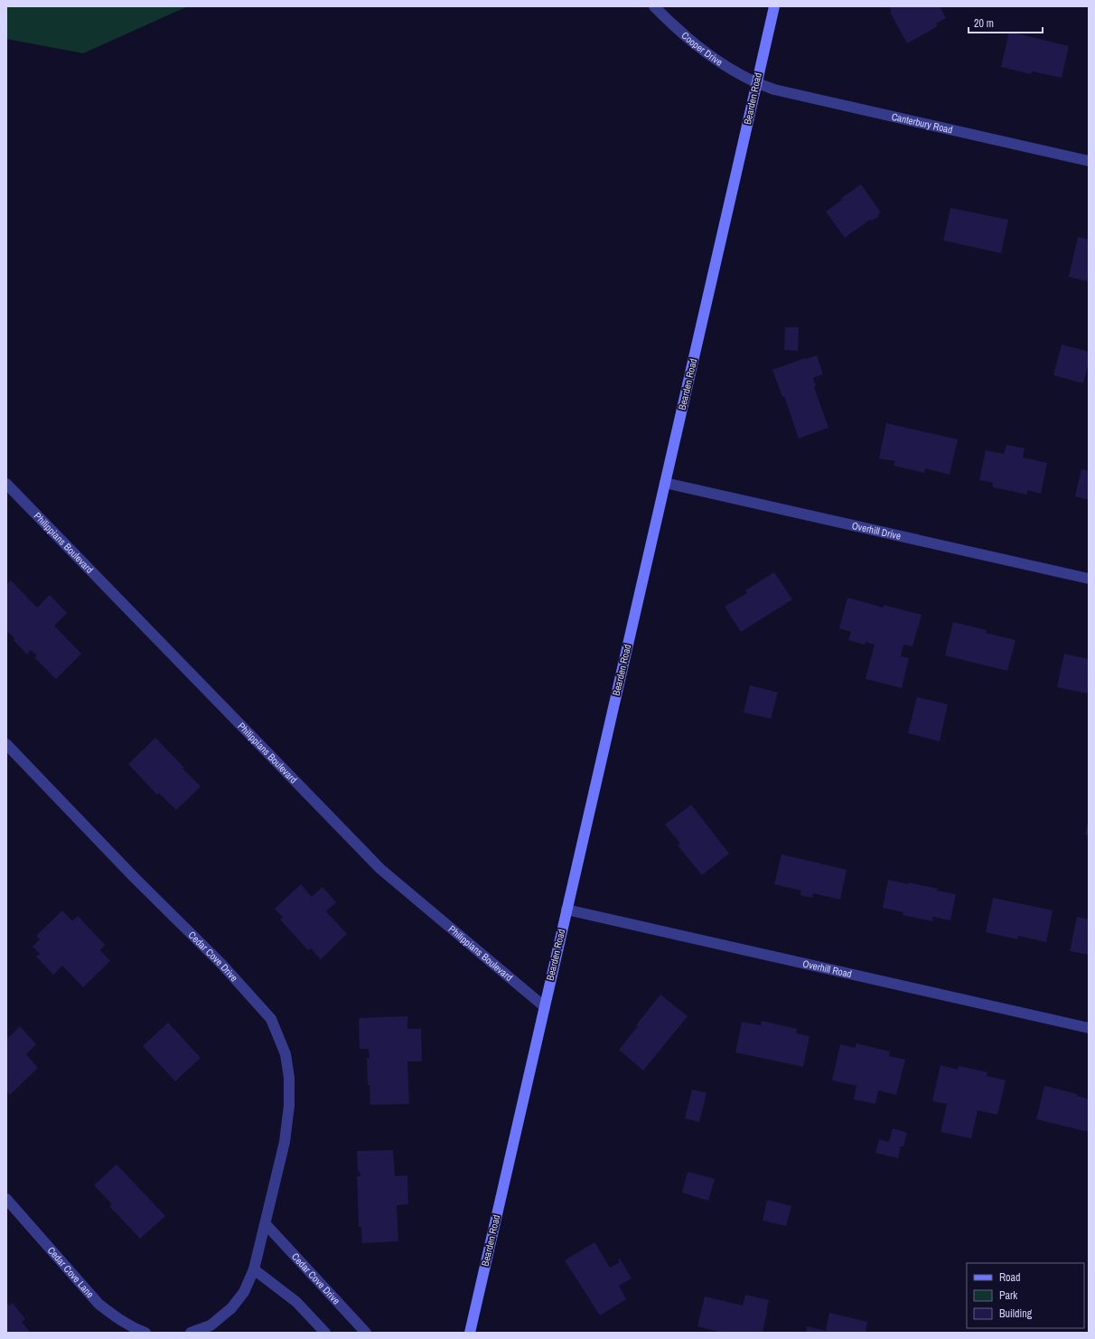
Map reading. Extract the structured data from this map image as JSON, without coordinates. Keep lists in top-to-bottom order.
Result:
{
  "streets": {
    "street": [
      "Cooper Drive",
      "Bearden Road",
      "Canterbury Road",
      "Overhill Drive",
      "Philippians Boulevard",
      "Cedar Cove Drive",
      "Overhill Road",
      "Cedar Cove Lane"
    ]
  },
  "crossings": [
    ["Cooper Drive", "Bearden Road"],
    ["Cooper Drive", "Canterbury Road"],
    ["Bearden Road", "Canterbury Road"],
    ["Bearden Road", "Overhill Drive"],
    ["Bearden Road", "Philippians Boulevard"],
    ["Bearden Road", "Overhill Road"]
  ],
  "legend": ["Road", "Park", "Building"],
  "scale_bar": "20 m"
}
